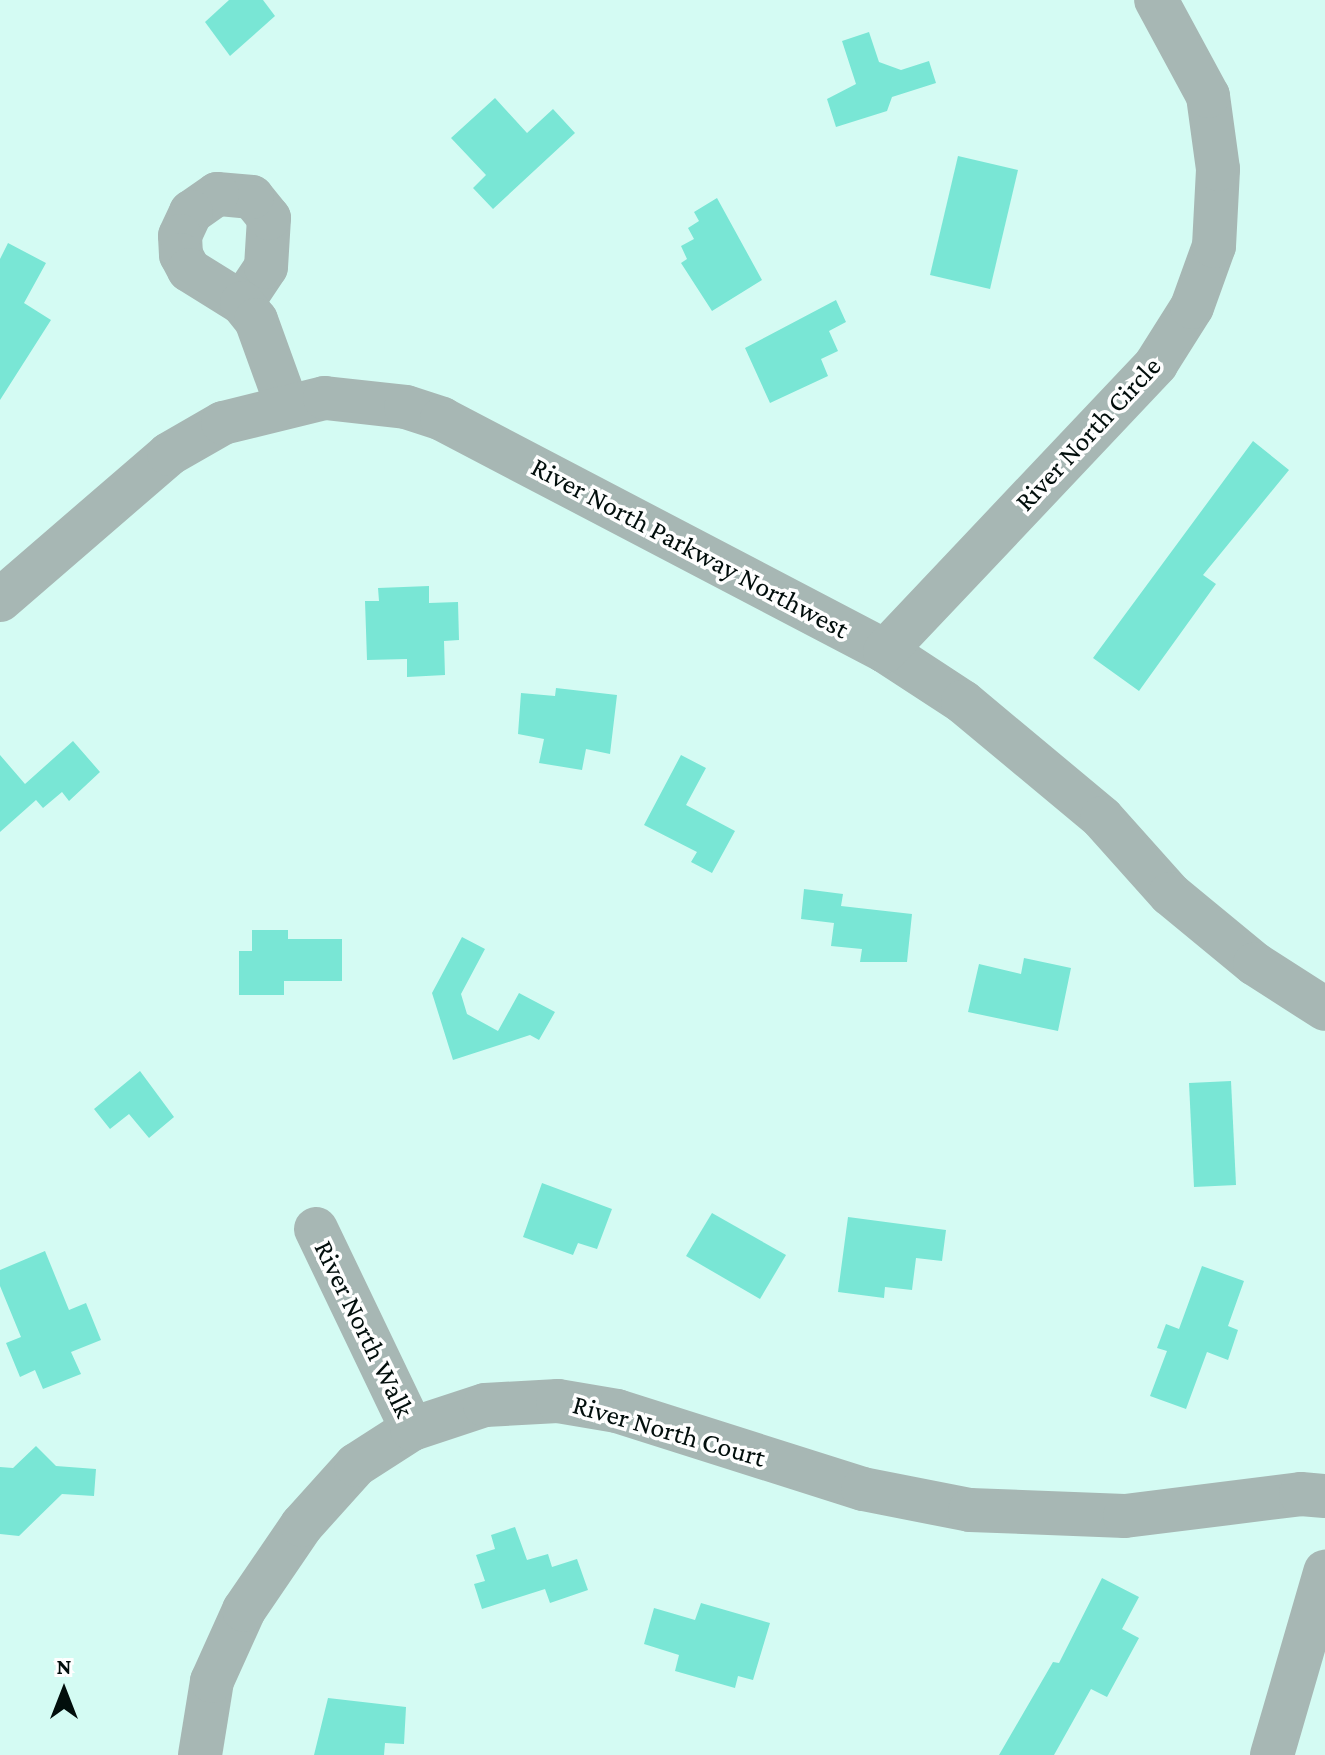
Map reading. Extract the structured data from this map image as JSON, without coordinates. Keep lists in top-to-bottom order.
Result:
{
  "streets": {
    "street": [
      "River North Circle",
      "River North Parkway Northwest",
      "River North Walk",
      "River North Court"
    ]
  },
  "crossings": [
    ["River North Circle", "River North Parkway Northwest"],
    ["River North Walk", "River North Court"]
  ],
  "north": "top"
}
